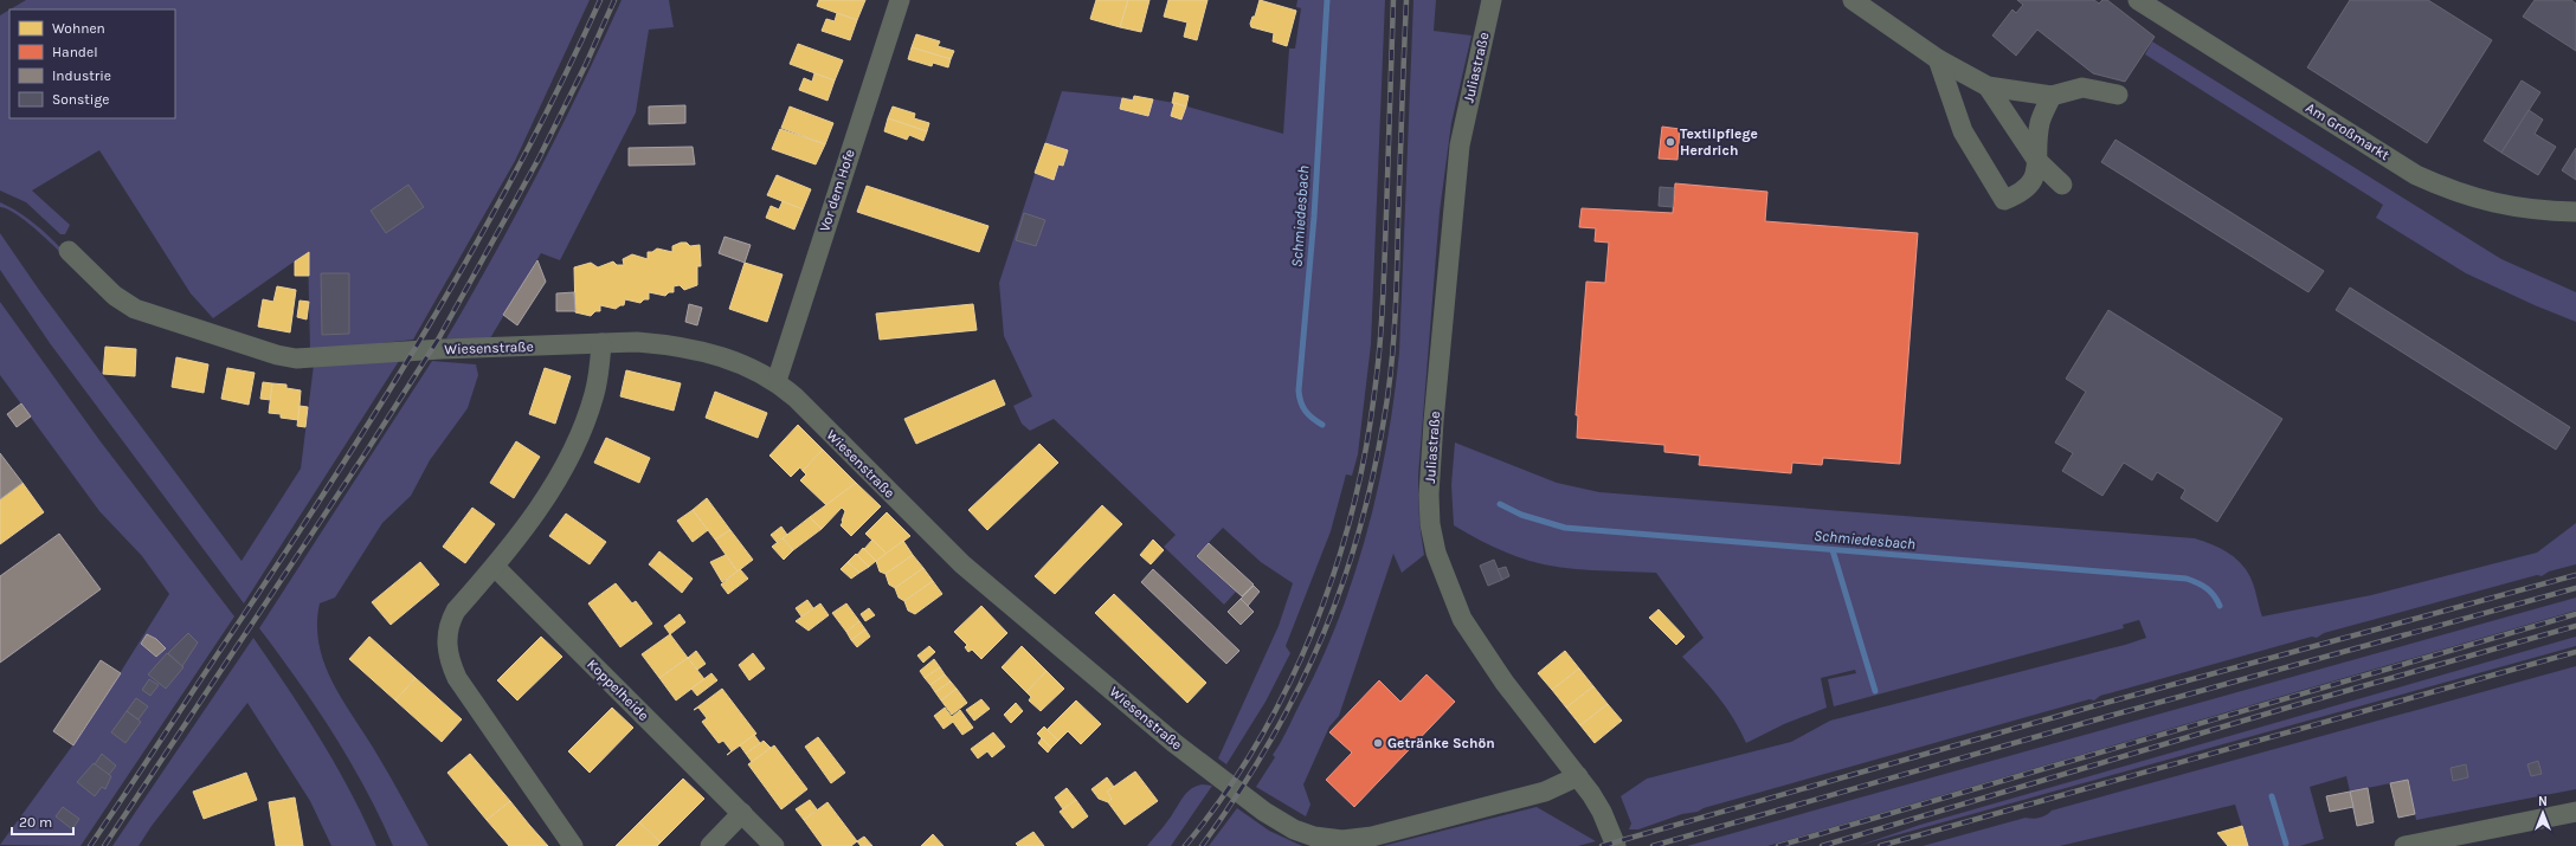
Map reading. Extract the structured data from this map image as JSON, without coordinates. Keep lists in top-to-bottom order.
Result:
{
  "streets": {
    "street": [
      "Juliastraße",
      "Am Großmarkt",
      "Vor dem Hofe",
      "Wiesenstraße",
      "Koppelheide"
    ]
  },
  "crossings": [
    ["Juliastraße", "Wiesenstraße"],
    ["Vor dem Hofe", "Wiesenstraße"]
  ],
  "water": ["Schmiedesbach"],
  "places": ["Textilpflege Herdrich", "Getränke Schön"],
  "legend": [
    "Wohnen",
    "Handel",
    "Industrie",
    "Sonstige"
  ],
  "scale_bar": "20 m",
  "north": "top"
}
